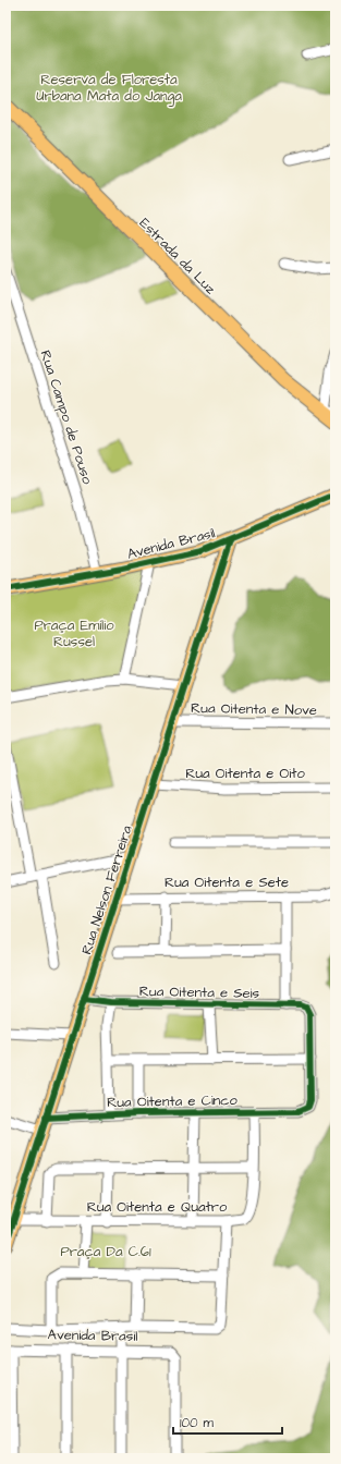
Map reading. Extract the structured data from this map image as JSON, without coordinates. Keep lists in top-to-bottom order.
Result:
{
  "streets": {
    "main road": ["Estrada da Luz", "Avenida Brasil", "Rua Nelson Ferreira"],
    "street": [
      "Rua Campo de Pouso",
      "Rua Oitenta e Nove",
      "Rua Oitenta e Oito",
      "Rua Oitenta e Sete",
      "Rua Oitenta e Seis",
      "Rua Oitenta e Cinco",
      "Rua Oitenta e Quatro"
    ]
  },
  "crossings": [
    ["Rua Campo de Pouso", "Avenida Brasil"],
    ["Avenida Brasil", "Rua Nelson Ferreira"],
    ["Rua Oitenta e Nove", "Rua Nelson Ferreira"],
    ["Rua Oitenta e Oito", "Rua Nelson Ferreira"],
    ["Rua Oitenta e Sete", "Rua Nelson Ferreira"],
    ["Rua Nelson Ferreira", "Rua Oitenta e Seis"],
    ["Rua Nelson Ferreira", "Rua Oitenta e Cinco"],
    ["Rua Nelson Ferreira", "Rua Oitenta e Quatro"],
    ["Rua Oitenta e Seis", "Rua Oitenta e Cinco"],
    ["Rua Oitenta e Cinco", "Rua Oitenta e Quatro"]
  ],
  "parks": ["Reserva de Floresta Urbana Mata do Janga", "Praça Emílio Russel", "Praça Da C.61"],
  "scale_bar": "100 m"
}
